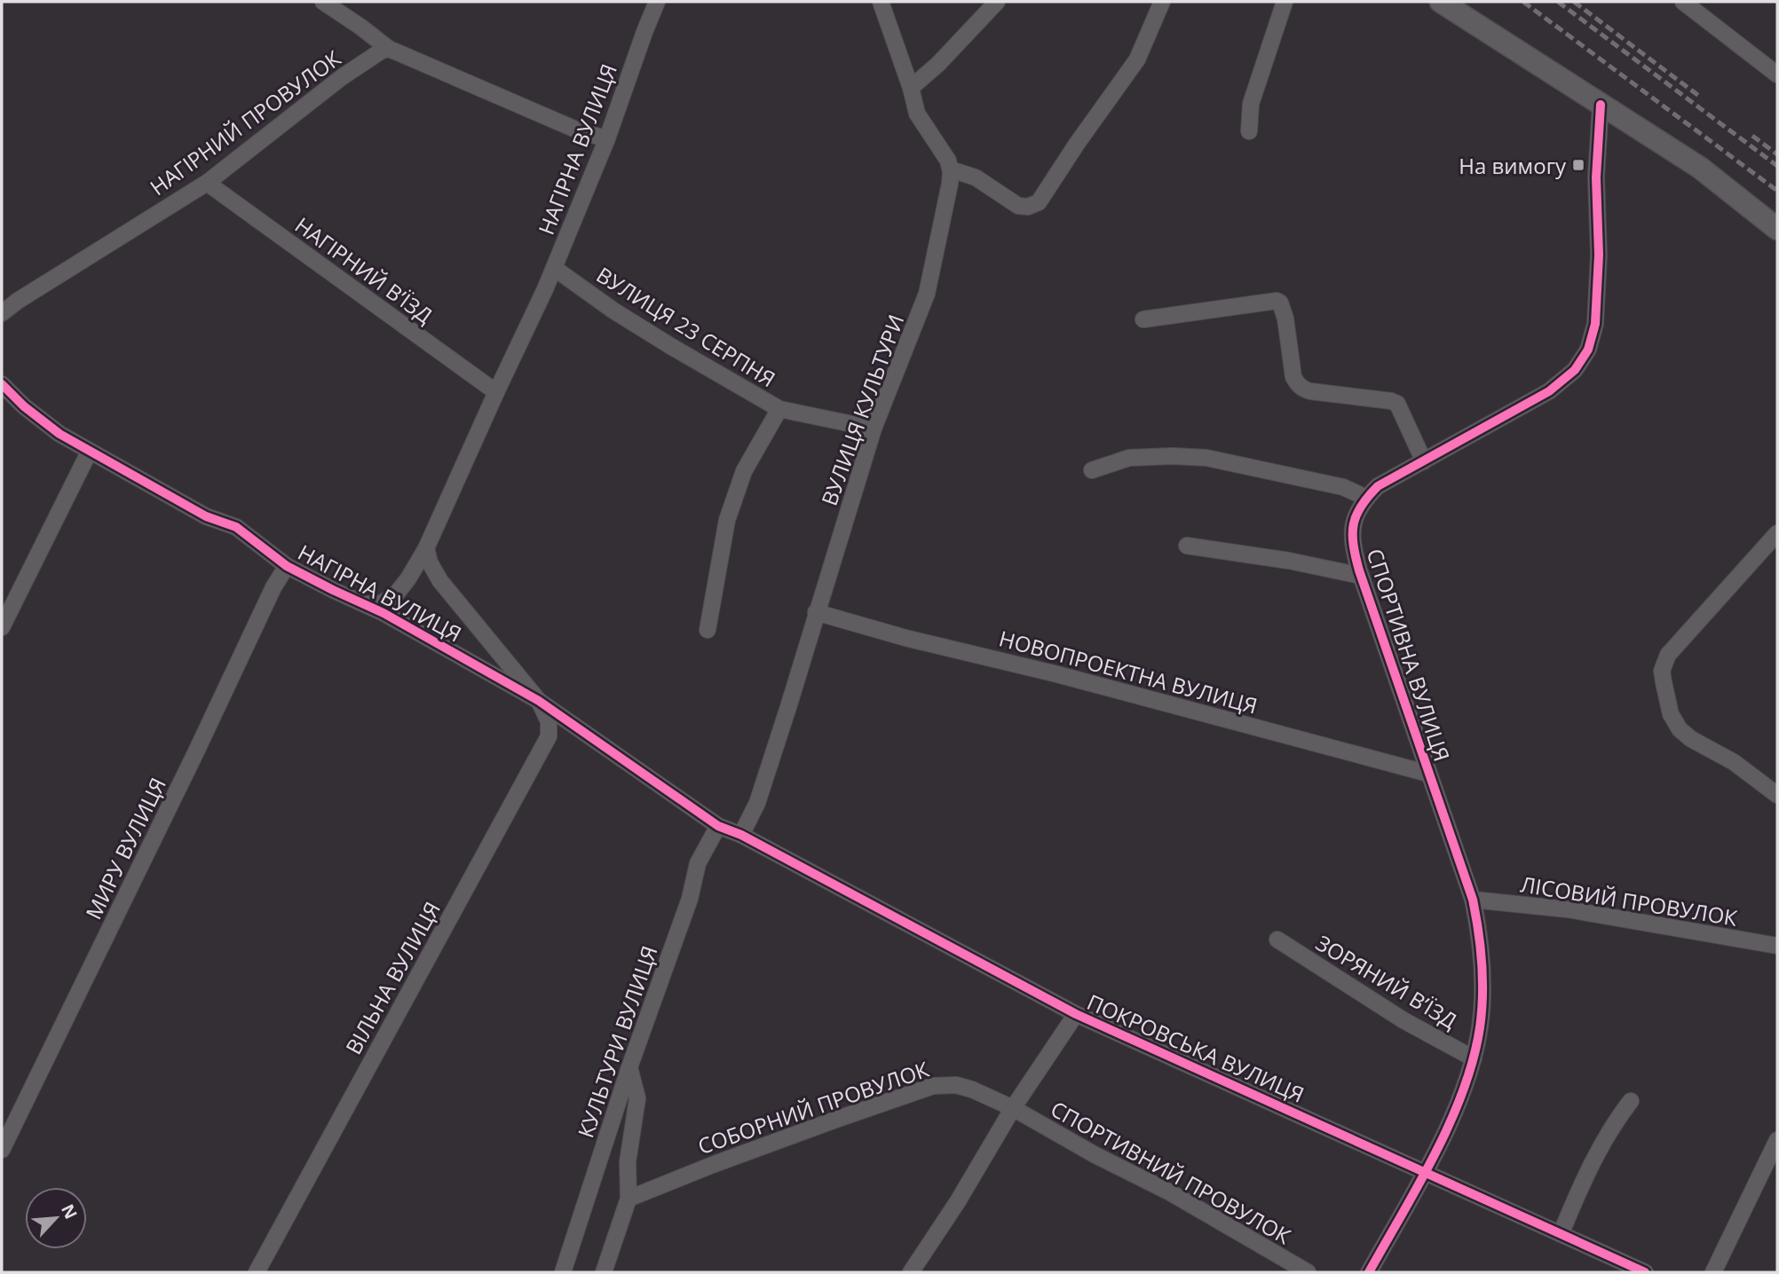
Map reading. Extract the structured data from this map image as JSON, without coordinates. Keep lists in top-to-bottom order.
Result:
{
  "streets": {
    "street": [
      "НАГІРНИЙ ПРОВУЛОК",
      "НАГІРНА ВУЛИЦЯ",
      "НАГІРНИЙ В’ЇЗД",
      "ВУЛИЦЯ 23 СЕРПНЯ",
      "ВУЛИЦЯ КУЛЬТУРИ",
      "СПОРТИВНА ВУЛИЦЯ",
      "НОВОПРОЕКТНА ВУЛИЦЯ",
      "МИРУ ВУЛИЦЯ",
      "ЛІСОВИЙ ПРОВУЛОК",
      "ВІЛЬНА ВУЛИЦЯ",
      "ЗОРЯНИЙ В’ЇЗД",
      "КУЛЬТУРИ ВУЛИЦЯ",
      "ПОКРОВСЬКА ВУЛИЦЯ",
      "СОБОРНИЙ ПРОВУЛОК",
      "СПОРТИВНИЙ ПРОВУЛОК"
    ]
  },
  "crossings": [
    ["НАГІРНИЙ ПРОВУЛОК", "НАГІРНА ВУЛИЦЯ"],
    ["НАГІРНИЙ ПРОВУЛОК", "НАГІРНИЙ В’ЇЗД"],
    ["НАГІРНА ВУЛИЦЯ", "НАГІРНИЙ В’ЇЗД"],
    ["НАГІРНА ВУЛИЦЯ", "ВУЛИЦЯ 23 СЕРПНЯ"],
    ["НАГІРНА ВУЛИЦЯ", "ВУЛИЦЯ КУЛЬТУРИ"],
    ["НАГІРНА ВУЛИЦЯ", "МИРУ ВУЛИЦЯ"],
    ["НАГІРНА ВУЛИЦЯ", "ВІЛЬНА ВУЛИЦЯ"],
    ["НАГІРНА ВУЛИЦЯ", "КУЛЬТУРИ ВУЛИЦЯ"],
    ["НАГІРНА ВУЛИЦЯ", "ПОКРОВСЬКА ВУЛИЦЯ"],
    ["ВУЛИЦЯ 23 СЕРПНЯ", "ВУЛИЦЯ КУЛЬТУРИ"],
    ["ВУЛИЦЯ КУЛЬТУРИ", "НОВОПРОЕКТНА ВУЛИЦЯ"],
    ["ВУЛИЦЯ КУЛЬТУРИ", "ПОКРОВСЬКА ВУЛИЦЯ"],
    ["СПОРТИВНА ВУЛИЦЯ", "НОВОПРОЕКТНА ВУЛИЦЯ"],
    ["СПОРТИВНА ВУЛИЦЯ", "ЛІСОВИЙ ПРОВУЛОК"],
    ["СПОРТИВНА ВУЛИЦЯ", "ЗОРЯНИЙ В’ЇЗД"],
    ["СПОРТИВНА ВУЛИЦЯ", "ПОКРОВСЬКА ВУЛИЦЯ"],
    ["СОБОРНИЙ ПРОВУЛОК", "СПОРТИВНИЙ ПРОВУЛОК"]
  ],
  "places": {
    "transit": ["На вимогу"]
  },
  "north": "top right"
}
